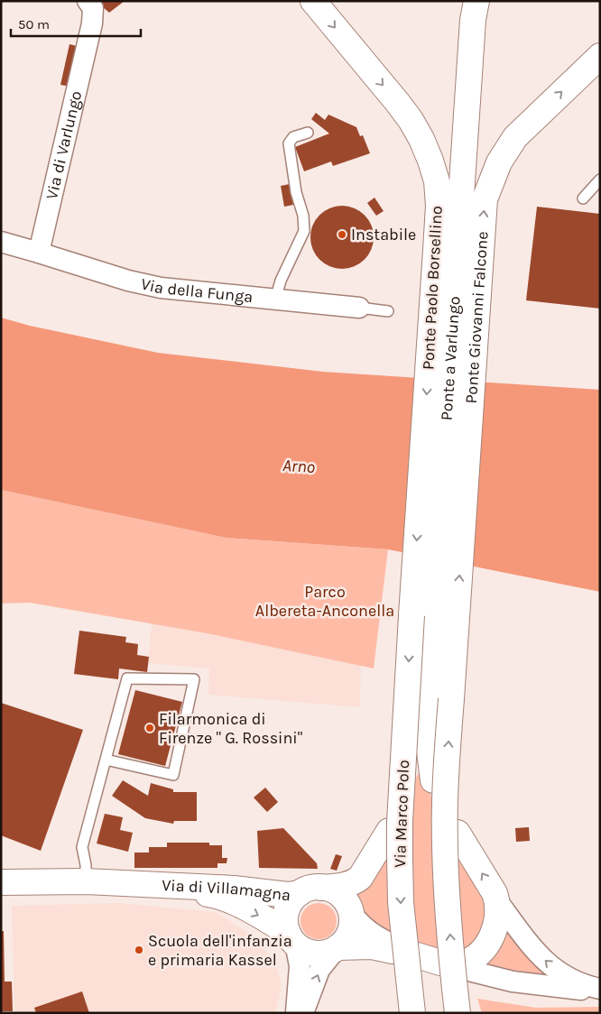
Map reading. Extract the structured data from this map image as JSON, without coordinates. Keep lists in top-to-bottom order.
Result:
{
  "streets": {
    "main road": [
      "Ponte Paolo Borsellino",
      "Ponte Giovanni Falcone",
      "Ponte a Varlungo",
      "Via Marco Polo",
      "Via di Villamagna"
    ],
    "street": ["Via di Varlungo", "Via della Funga"]
  },
  "crossings": [
    ["Via di Varlungo", "Via della Funga"],
    ["Ponte Paolo Borsellino", "Via Marco Polo"]
  ],
  "one_way": ["Ponte Paolo Borsellino", "Ponte Giovanni Falcone", "Via Marco Polo"],
  "water": ["Arno"],
  "parks": ["Parco Albereta-Anconella"],
  "places": ["Instabile", "Filarmonica di Firenze \" G. Rossini\"", "Scuola dell'infanzia e primaria Kassel"],
  "scale_bar": "50 m"
}
